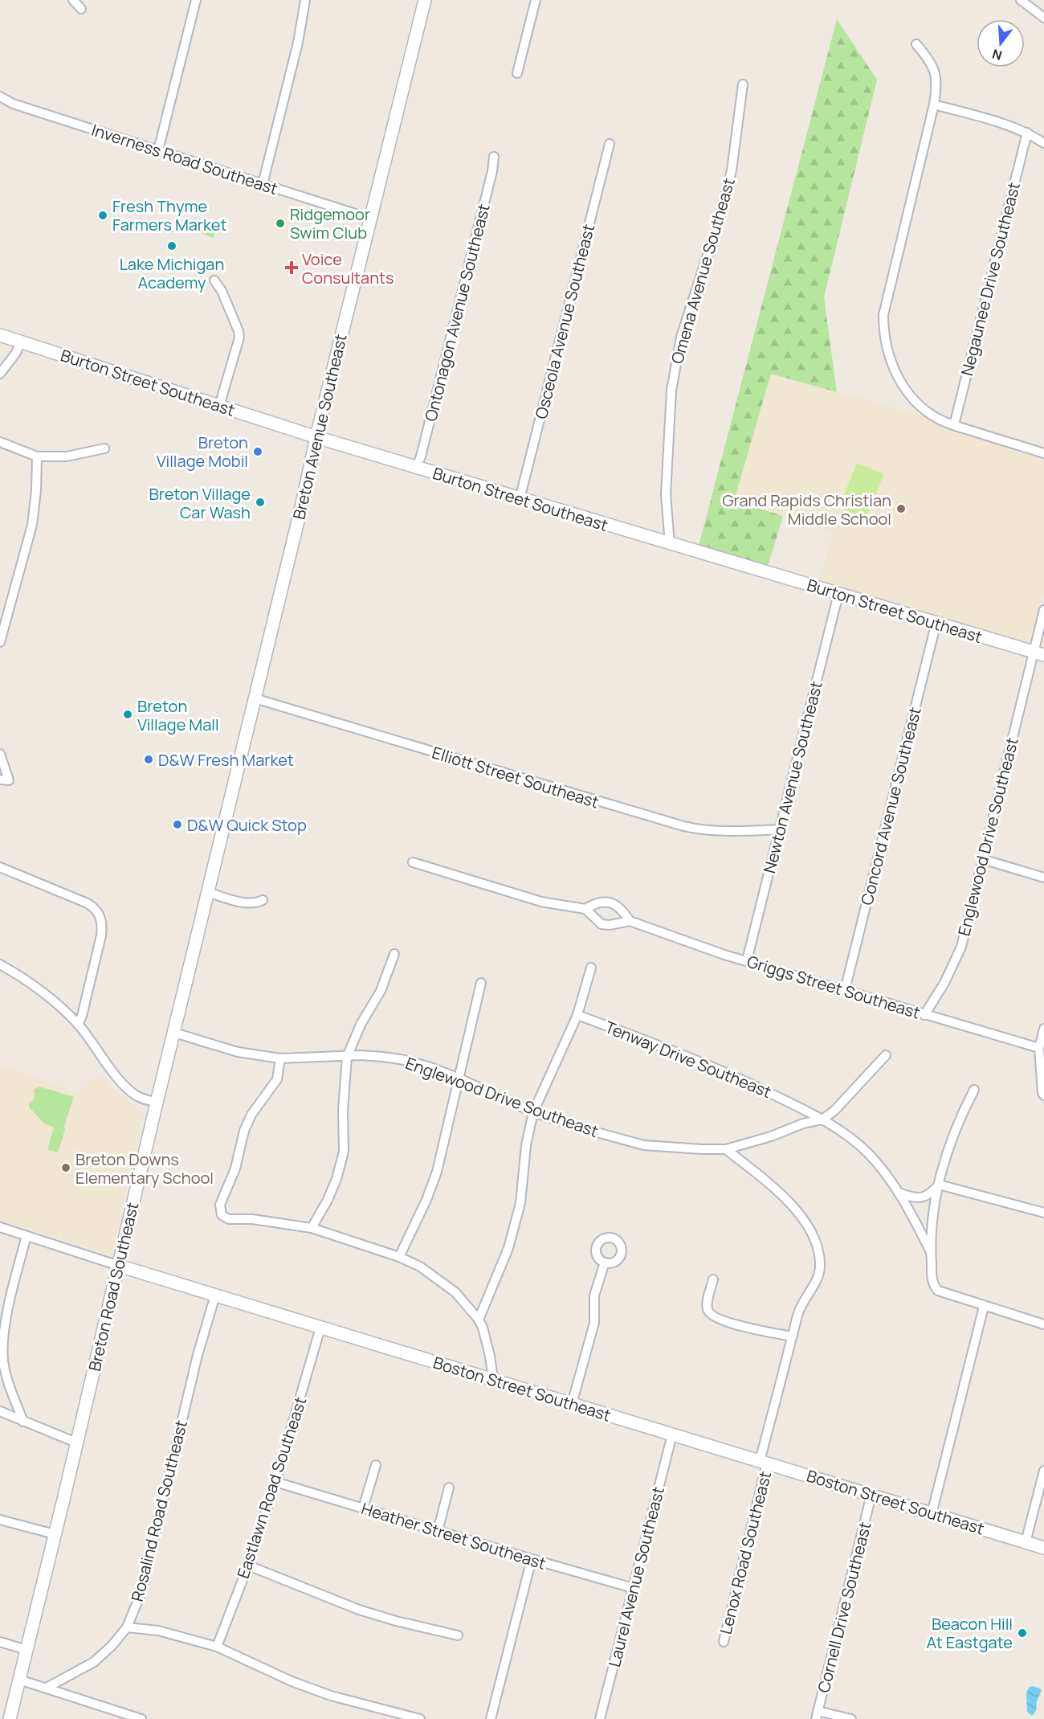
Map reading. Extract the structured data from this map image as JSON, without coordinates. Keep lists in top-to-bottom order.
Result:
{
  "streets": {
    "main road": [
      "Burton Street Southeast",
      "Breton Avenue Southeast",
      "Breton Road Southeast",
      "Boston Street Southeast"
    ],
    "street": [
      "Inverness Road Southeast",
      "Omena Avenue Southeast",
      "Negaunee Drive Southeast",
      "Ontonagon Avenue Southeast",
      "Osceola Avenue Southeast",
      "Elliott Street Southeast",
      "Newton Avenue Southeast",
      "Concord Avenue Southeast",
      "Englewood Drive Southeast",
      "Griggs Street Southeast",
      "Tenway Drive Southeast",
      "Eastlawn Road Southeast",
      "Rosalind Road Southeast",
      "Heather Street Southeast",
      "Lenox Road Southeast",
      "Laurel Avenue Southeast",
      "Cornell Drive Southeast"
    ]
  },
  "crossings": [
    ["Inverness Road Southeast", "Breton Avenue Southeast"],
    ["Omena Avenue Southeast", "Burton Street Southeast"],
    ["Ontonagon Avenue Southeast", "Burton Street Southeast"],
    ["Osceola Avenue Southeast", "Burton Street Southeast"],
    ["Burton Street Southeast", "Breton Avenue Southeast"],
    ["Burton Street Southeast", "Newton Avenue Southeast"],
    ["Burton Street Southeast", "Concord Avenue Southeast"],
    ["Burton Street Southeast", "Englewood Drive Southeast"],
    ["Breton Avenue Southeast", "Elliott Street Southeast"],
    ["Breton Avenue Southeast", "Breton Road Southeast"],
    ["Elliott Street Southeast", "Newton Avenue Southeast"],
    ["Newton Avenue Southeast", "Griggs Street Southeast"],
    ["Concord Avenue Southeast", "Griggs Street Southeast"],
    ["Englewood Drive Southeast", "Griggs Street Southeast"],
    ["Englewood Drive Southeast", "Tenway Drive Southeast"],
    ["Englewood Drive Southeast", "Breton Road Southeast"],
    ["Englewood Drive Southeast", "Lenox Road Southeast"],
    ["Breton Road Southeast", "Boston Street Southeast"],
    ["Boston Street Southeast", "Eastlawn Road Southeast"],
    ["Boston Street Southeast", "Rosalind Road Southeast"],
    ["Boston Street Southeast", "Lenox Road Southeast"],
    ["Boston Street Southeast", "Laurel Avenue Southeast"],
    ["Boston Street Southeast", "Cornell Drive Southeast"],
    ["Eastlawn Road Southeast", "Heather Street Southeast"],
    ["Heather Street Southeast", "Laurel Avenue Southeast"]
  ],
  "places": {
    "other": [
      "Fresh Thyme Farmers Market",
      "Ridgemoor Swim Club",
      "Lake Michigan Academy",
      "Breton Village Mobil",
      "Breton Village Car Wash",
      "Grand Rapids Christian Middle School",
      "Breton Village Mall",
      "D&W Fresh Market",
      "D&W Quick Stop",
      "Breton Downs Elementary School",
      "Beacon Hill At Eastgate"
    ],
    "health": ["Voice Consultants"]
  },
  "north": "bottom"
}
